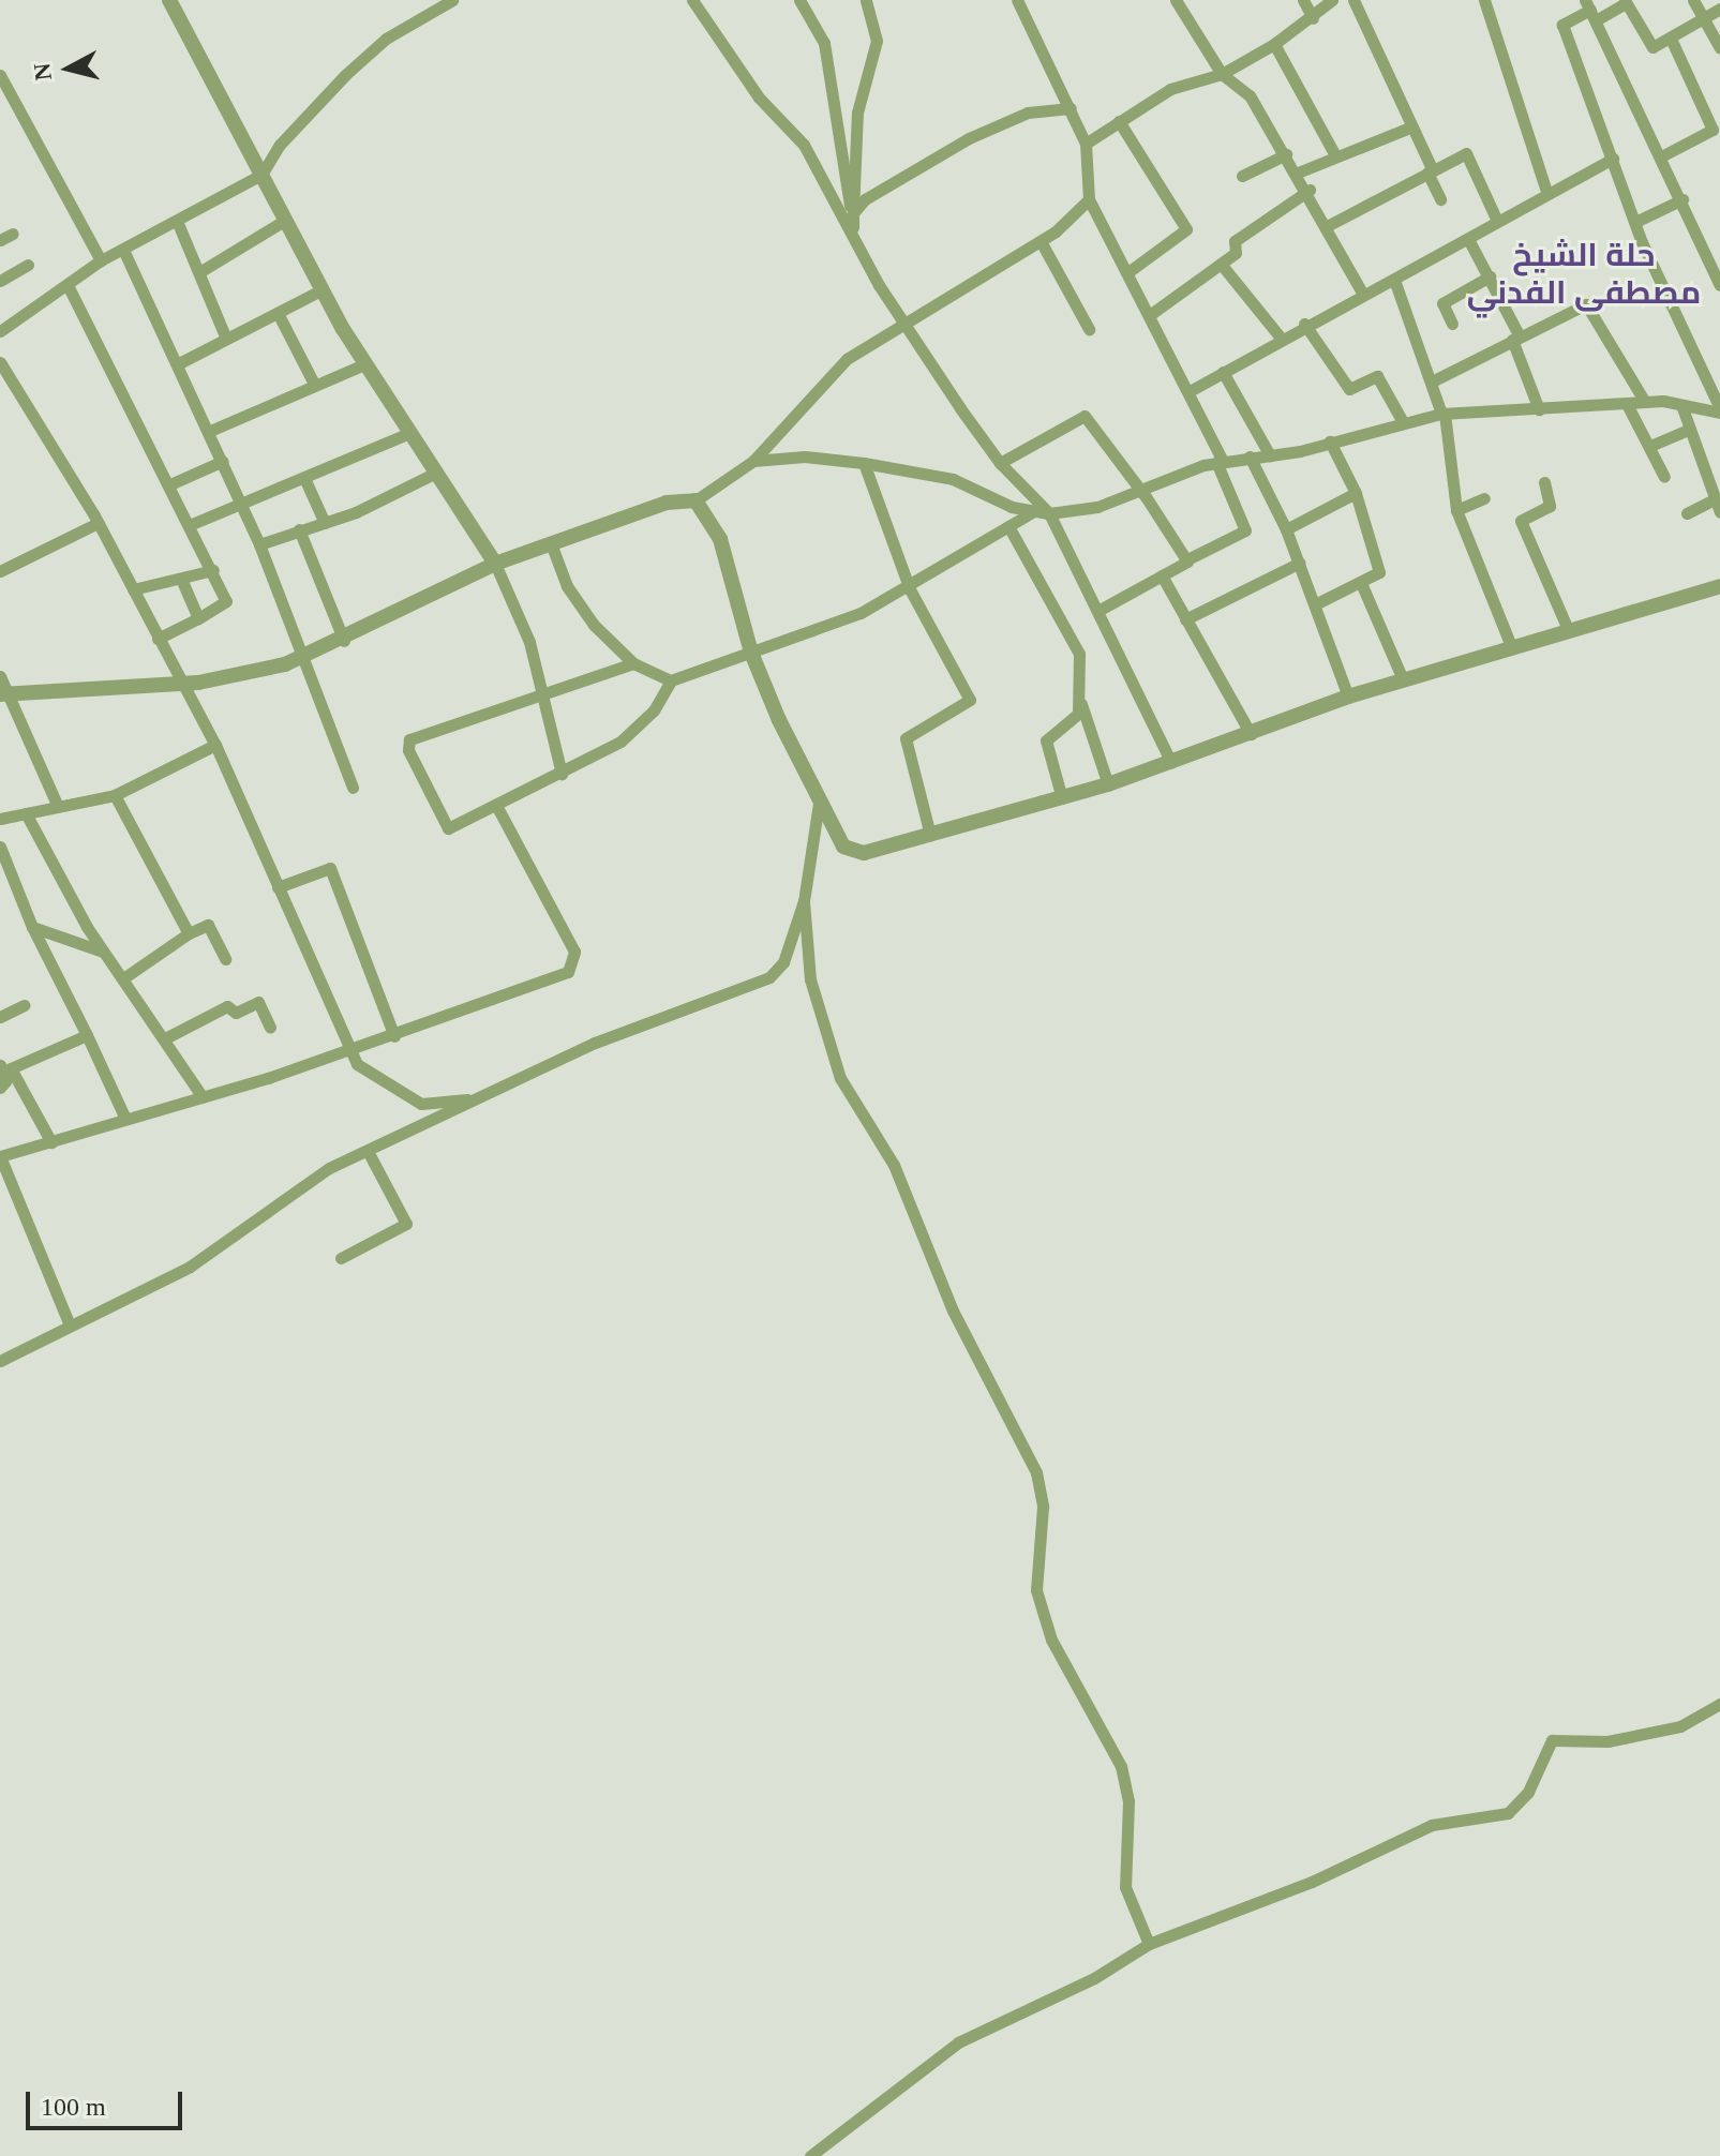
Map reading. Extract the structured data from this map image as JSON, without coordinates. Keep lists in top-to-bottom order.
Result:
{
  "districts": ["حلة الشيخ مصطفى الفدني"],
  "scale_bar": "100 m",
  "north": "left"
}
